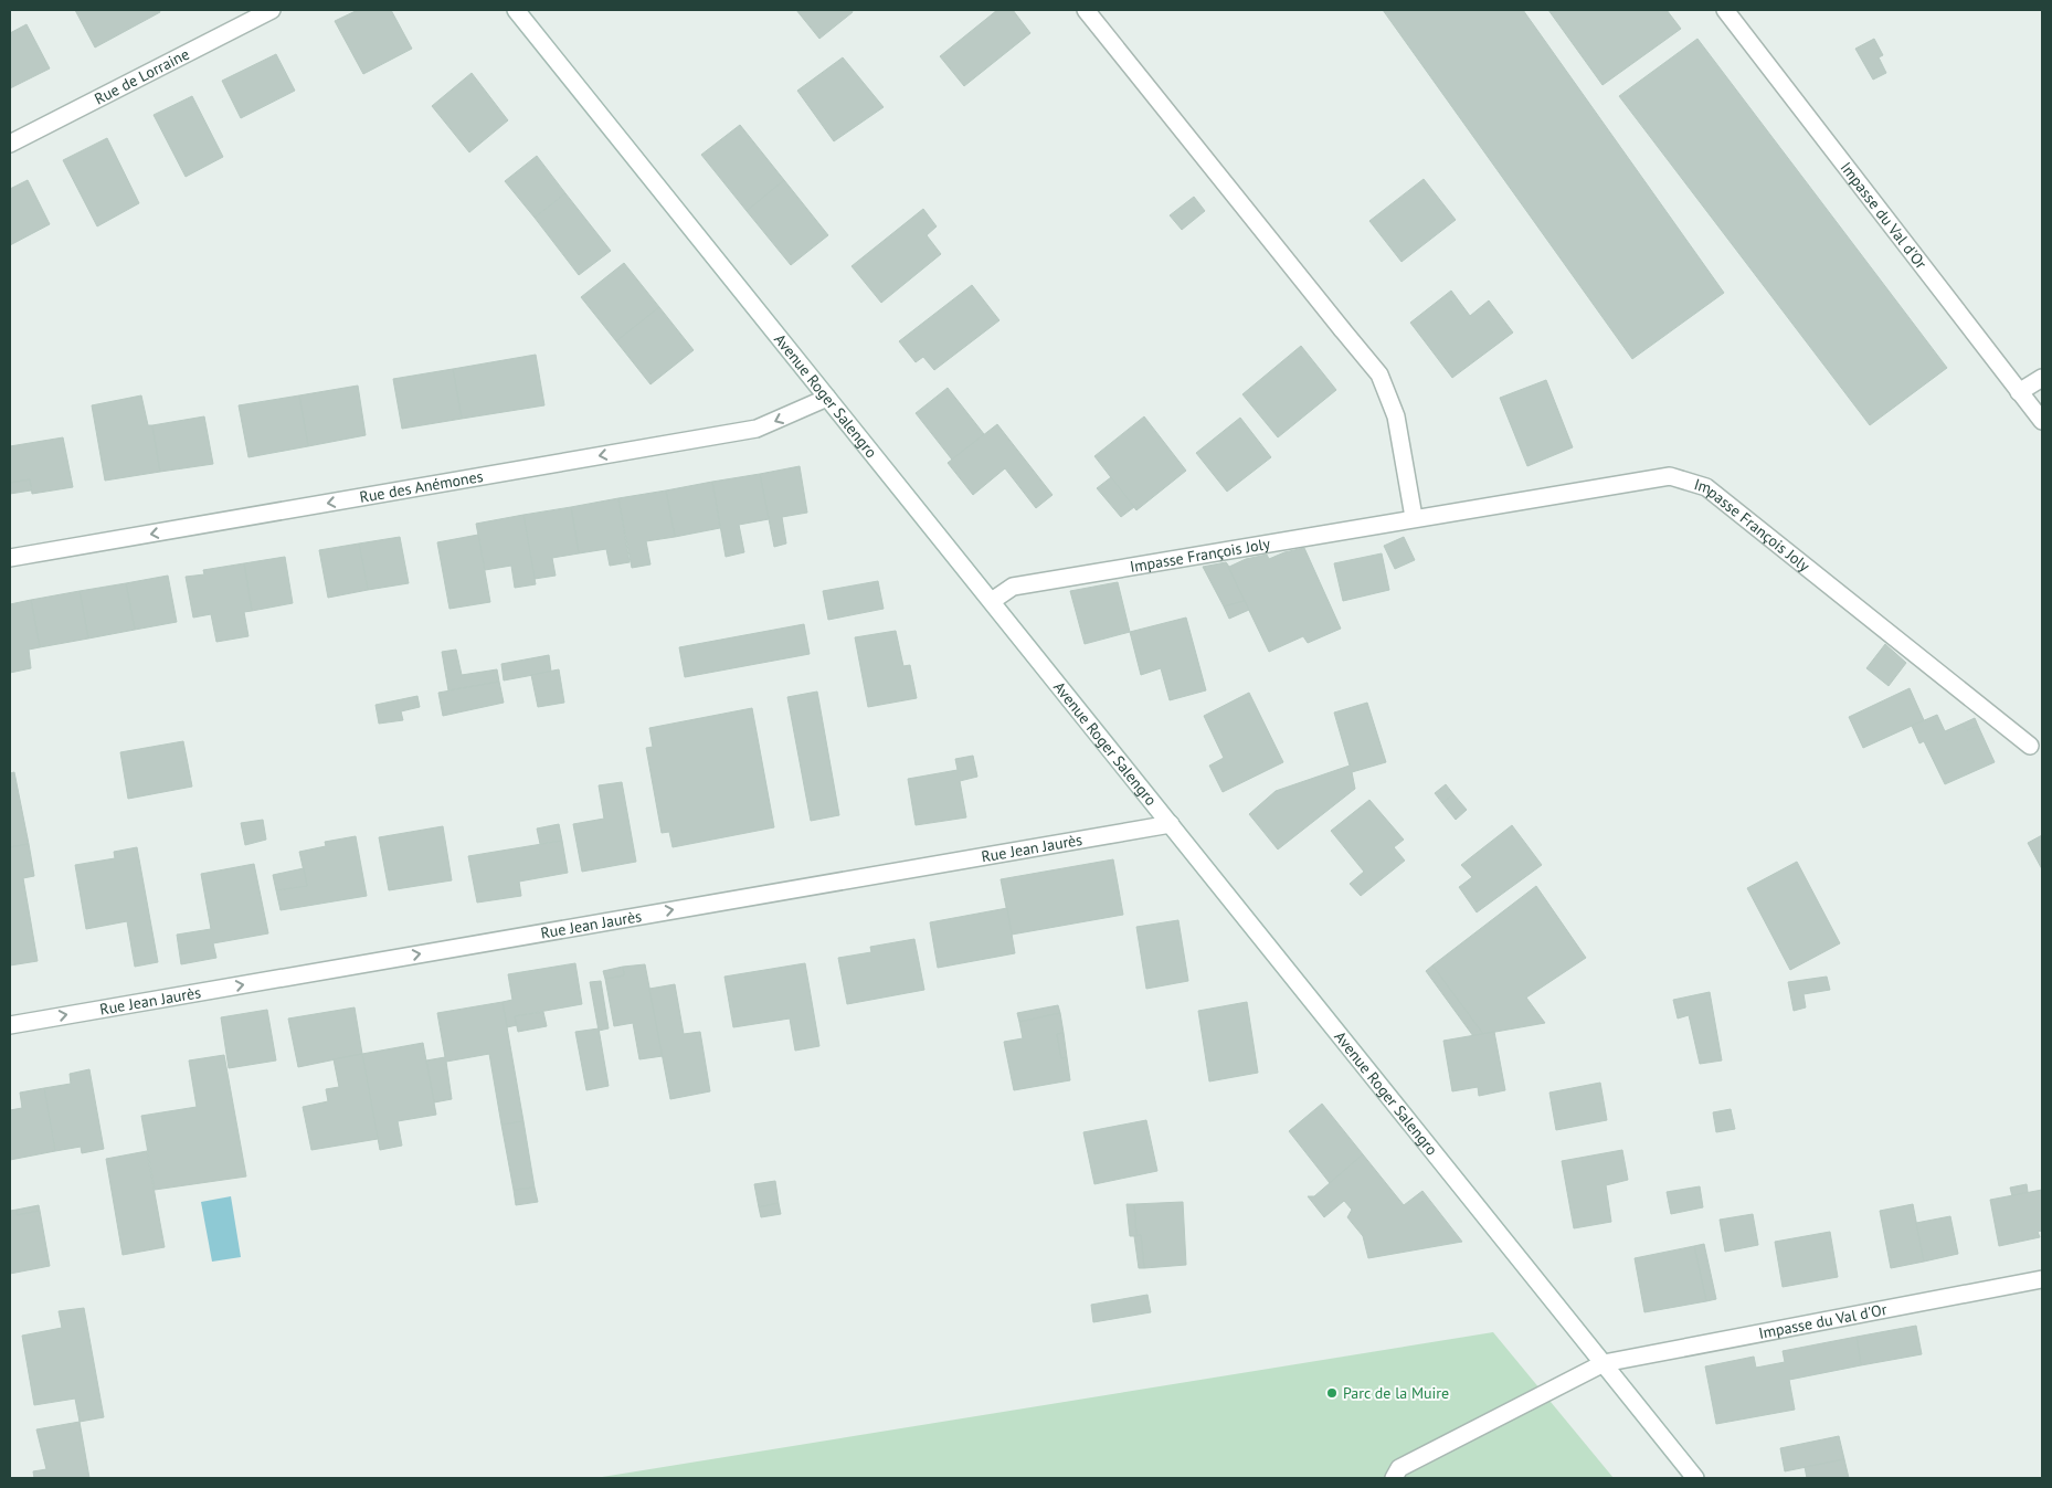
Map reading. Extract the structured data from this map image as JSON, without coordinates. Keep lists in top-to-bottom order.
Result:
{
  "streets": {
    "street": [
      "Rue de Lorraine",
      "Impasse du Val d'Or",
      "Avenue Roger Salengro",
      "Rue des Anémones",
      "Impasse François Joly",
      "Rue Jean Jaurès"
    ]
  },
  "crossings": [
    ["Impasse du Val d'Or", "Avenue Roger Salengro"],
    ["Avenue Roger Salengro", "Rue des Anémones"],
    ["Avenue Roger Salengro", "Impasse François Joly"],
    ["Avenue Roger Salengro", "Rue Jean Jaurès"]
  ],
  "one_way": ["Rue des Anémones", "Rue Jean Jaurès"],
  "places": ["Parc de la Muire"]
}
